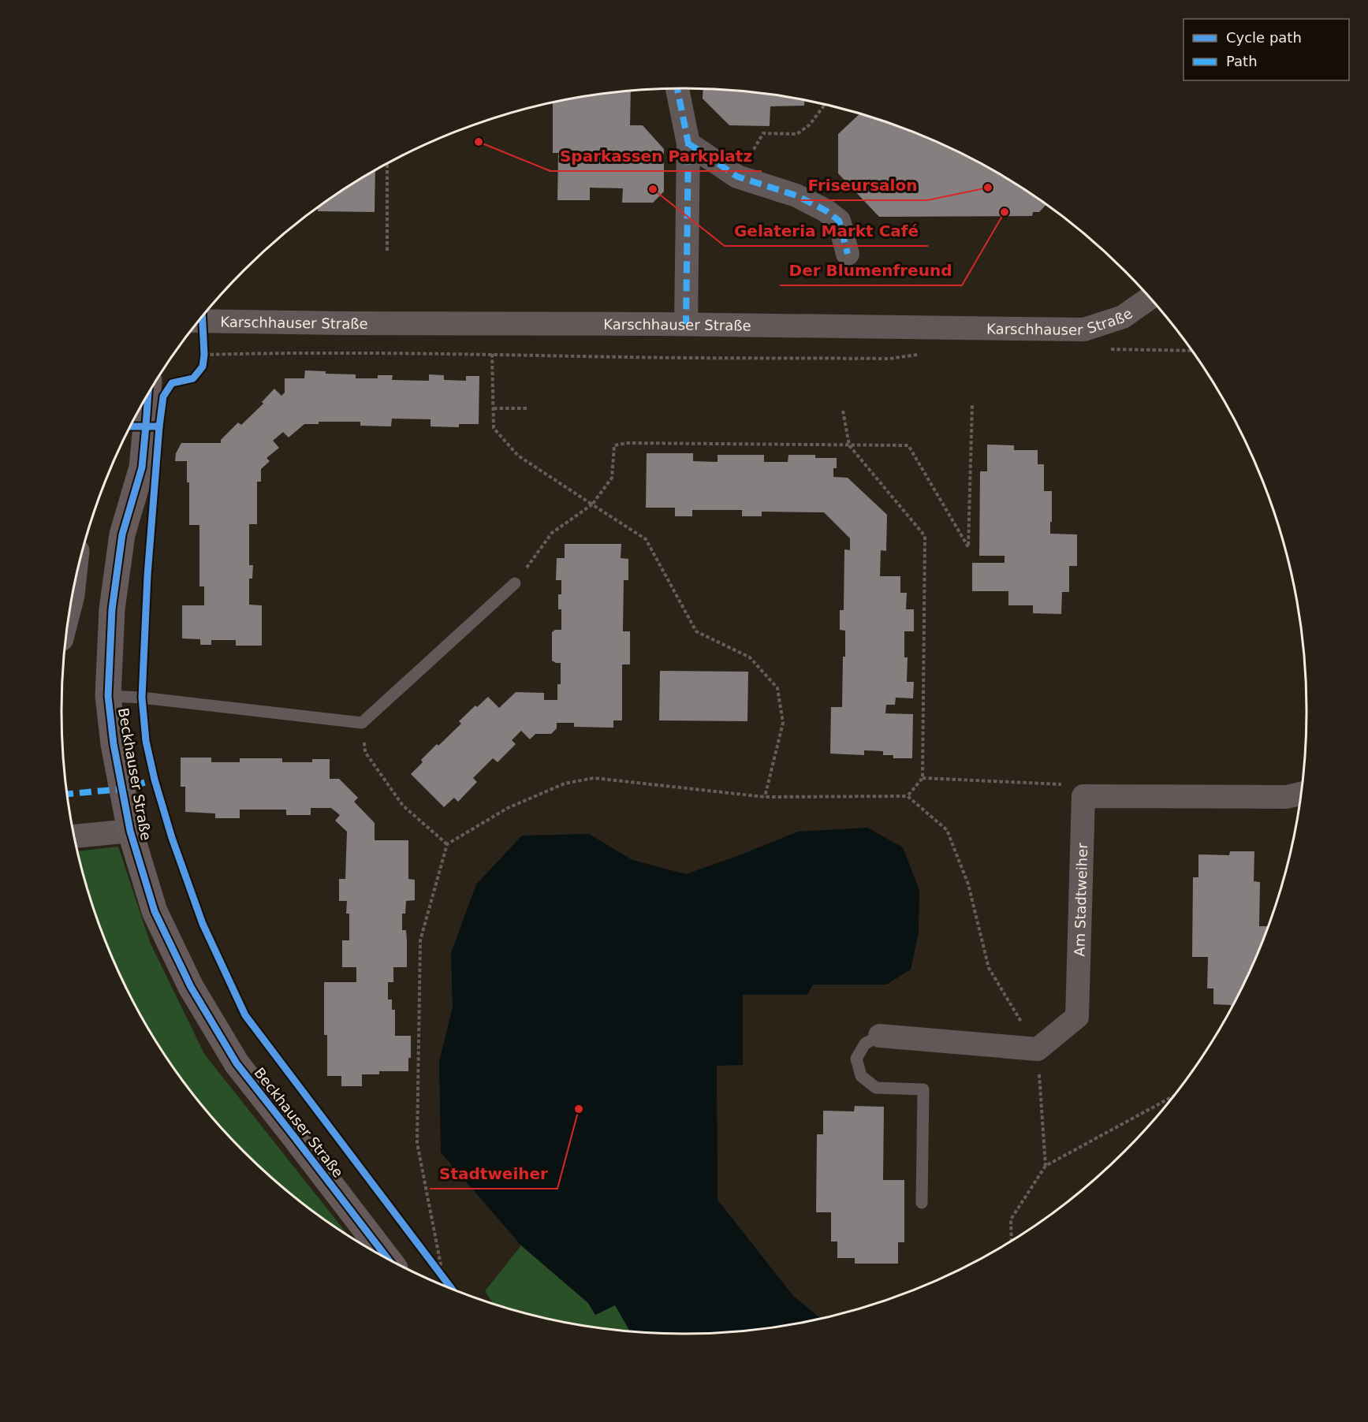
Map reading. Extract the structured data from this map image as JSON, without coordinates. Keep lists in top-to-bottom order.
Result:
{
  "streets": {
    "street": ["Karschhauser Straße", "Beckhauser Straße", "Am Stadtweiher"]
  },
  "places": [
    "Sparkassen Parkplatz",
    "Friseursalon",
    "Gelateria Markt Café",
    "Der Blumenfreund",
    "Stadtweiher"
  ],
  "legend": ["Cycle path", "Path"]
}
